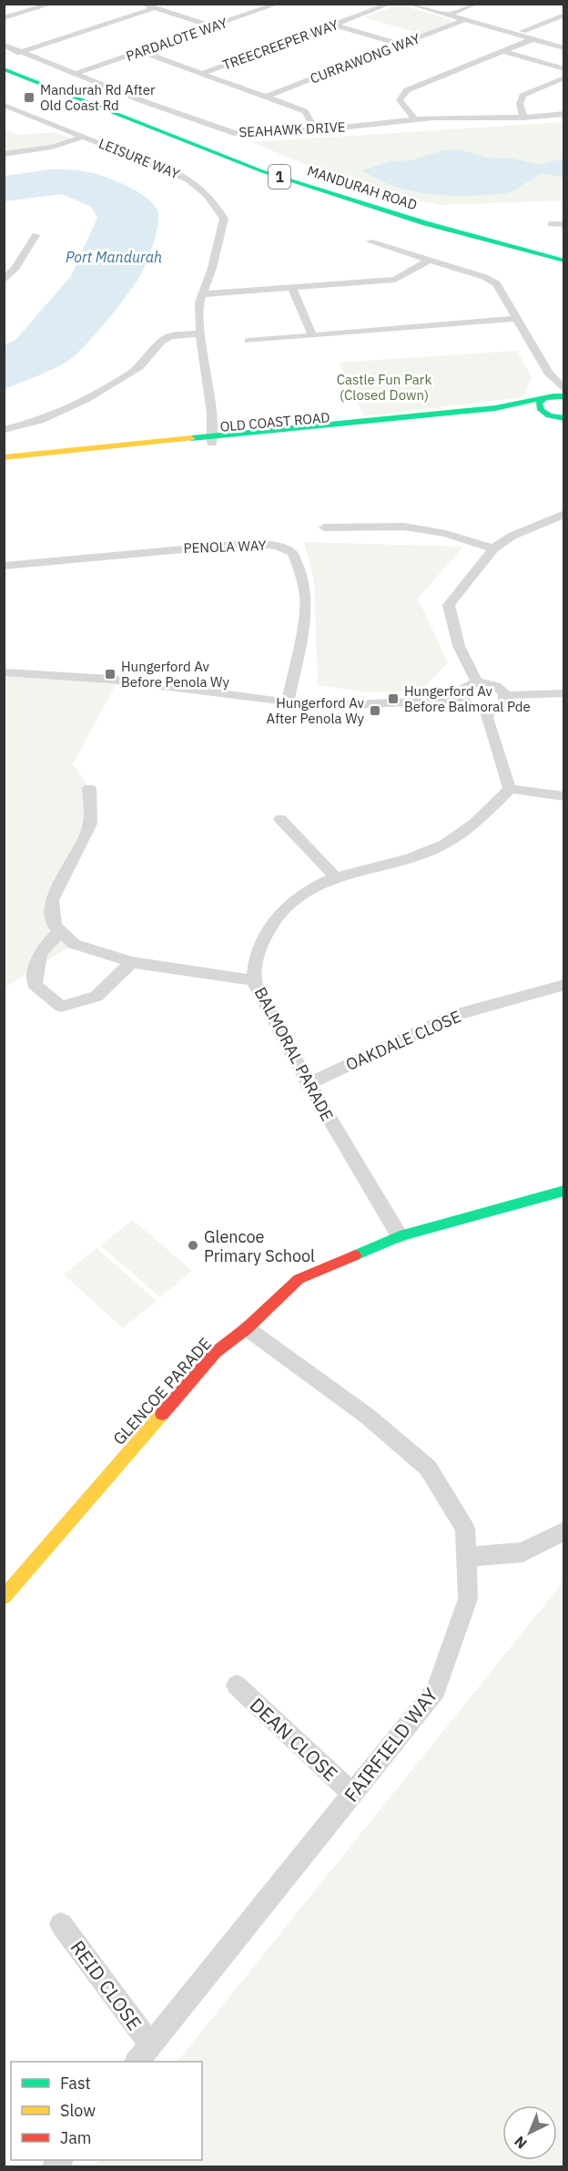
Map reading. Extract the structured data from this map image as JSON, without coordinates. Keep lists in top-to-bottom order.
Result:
{
  "streets": {
    "main road": [
      "1",
      "MANDURAH ROAD",
      "OLD COAST ROAD",
      "GLENCOE PARADE"
    ],
    "street": [
      "PARDALOTE WAY",
      "TREECREEPER WAY",
      "CURRAWONG WAY",
      "SEAHAWK DRIVE",
      "LEISURE WAY",
      "PENOLA WAY",
      "OAKDALE CLOSE",
      "BALMORAL PARADE",
      "DEAN CLOSE",
      "FAIRFIELD WAY",
      "REID CLOSE"
    ]
  },
  "crossings": [
    ["PARDALOTE WAY", "SEAHAWK DRIVE"],
    ["LEISURE WAY", "OLD COAST ROAD"],
    ["OAKDALE CLOSE", "BALMORAL PARADE"],
    ["BALMORAL PARADE", "GLENCOE PARADE"],
    ["GLENCOE PARADE", "FAIRFIELD WAY"],
    ["DEAN CLOSE", "FAIRFIELD WAY"],
    ["FAIRFIELD WAY", "REID CLOSE"]
  ],
  "water": ["Port Mandurah"],
  "parks": ["Castle Fun Park (Closed Down)"],
  "places": {
    "transit": [
      "Mandurah Rd After Old Coast Rd",
      "Hungerford Av Before Penola Wy",
      "Hungerford Av Before Balmoral Pde",
      "Hungerford Av After Penola Wy"
    ],
    "other": ["Glencoe Primary School"]
  },
  "legend": ["Fast", "Slow", "Jam"],
  "north": "bottom left"
}
